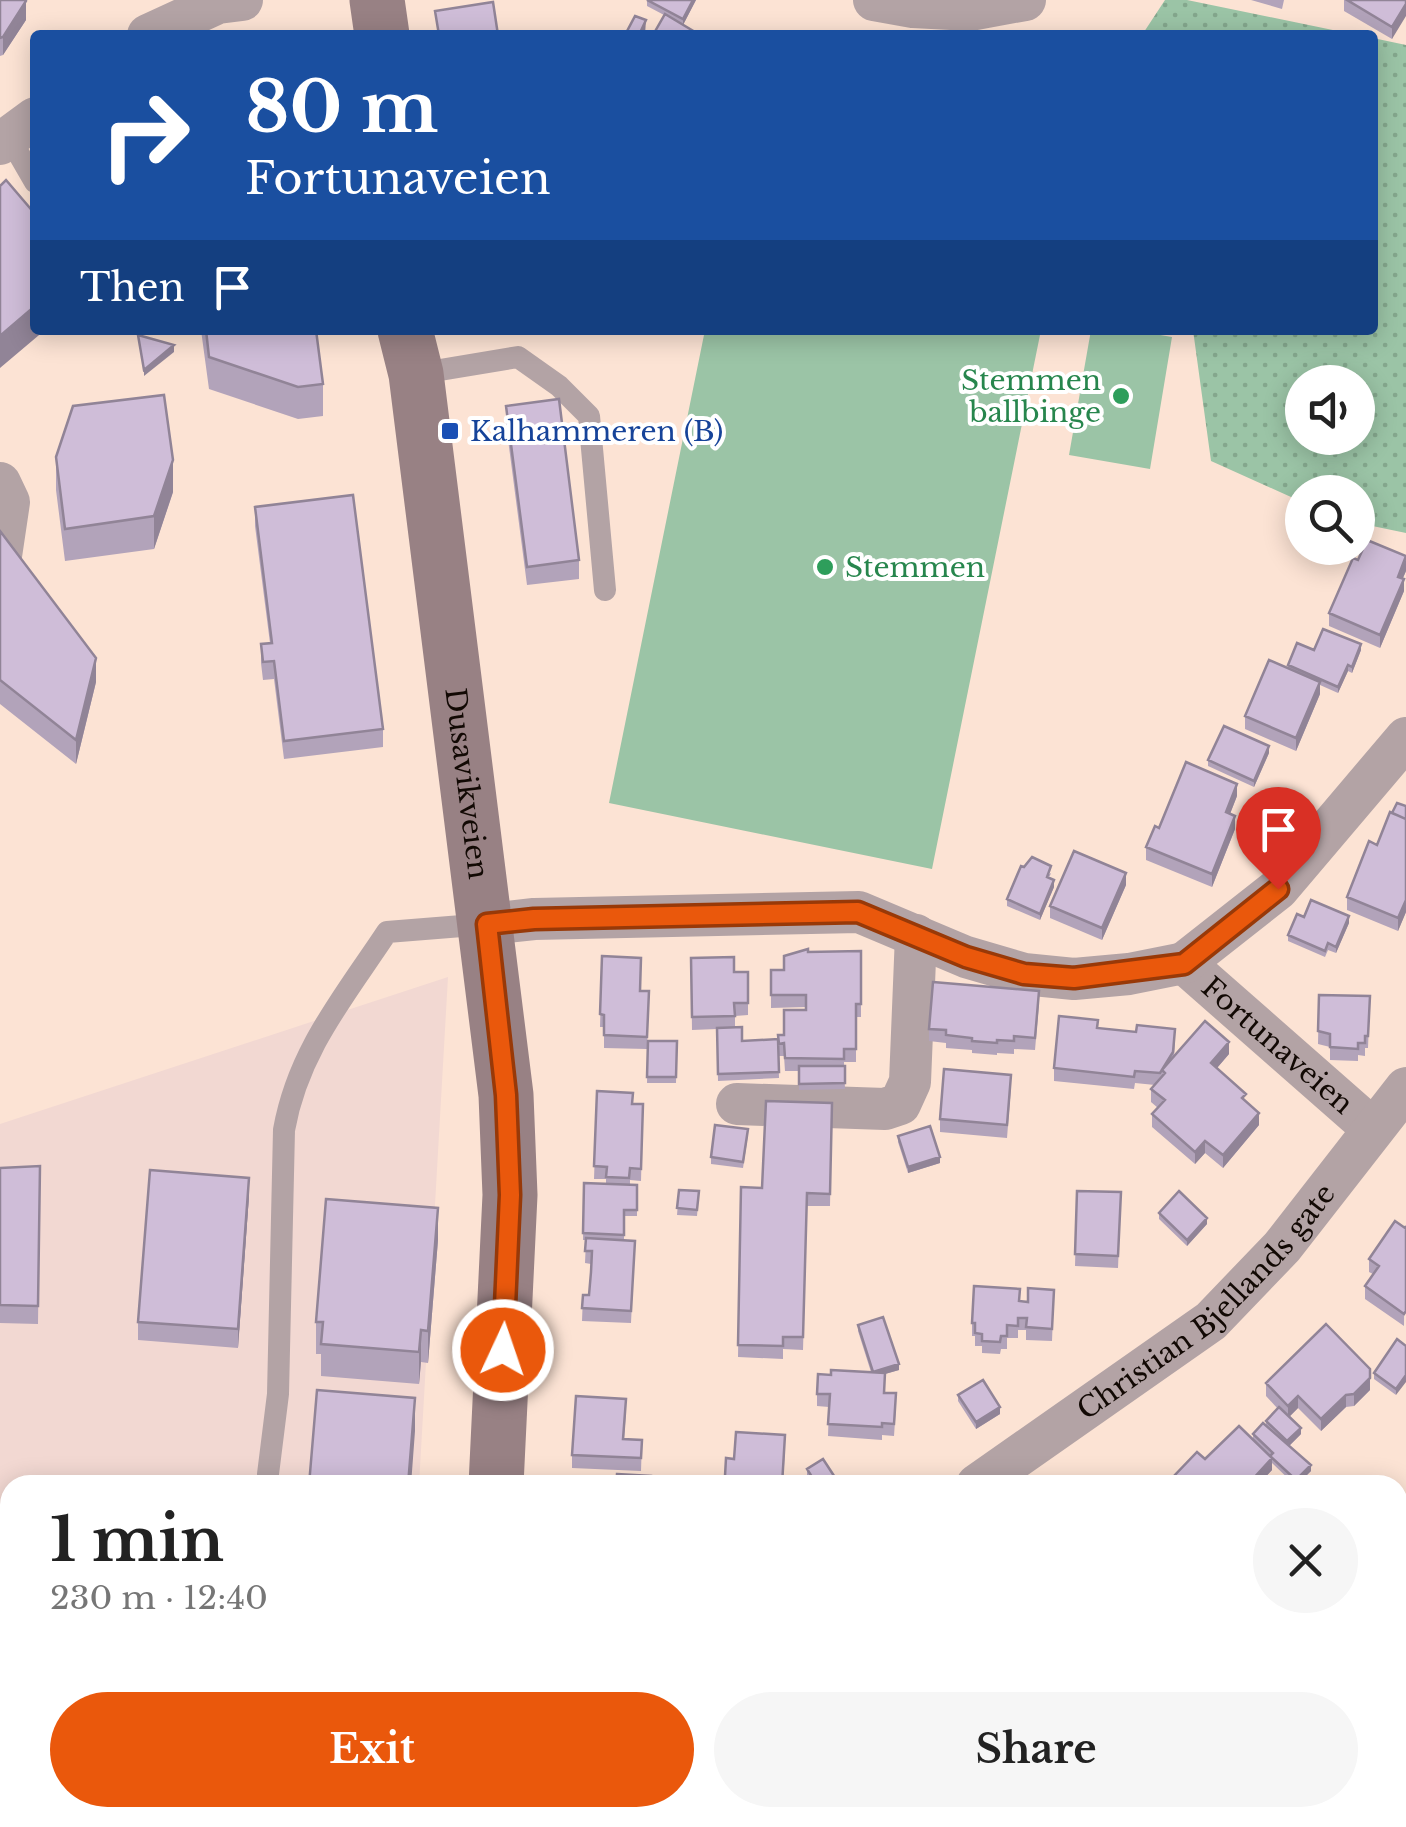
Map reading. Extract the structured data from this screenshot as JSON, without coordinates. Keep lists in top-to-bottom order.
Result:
{
  "streets": {
    "main road": ["Dusavikveien"],
    "street": ["Fortunaveien", "Christian Bjellands gate"]
  },
  "crossings": [
    ["Dusavikveien", "Fortunaveien"],
    ["Fortunaveien", "Christian Bjellands gate"]
  ],
  "places": {
    "other": ["Stemmen ballbinge", "Stemmen"],
    "transit": ["Kalhammeren (B)"]
  },
  "page": {
    "turn": ["80 m", "Fortunaveien"],
    "then": "Then",
    "heading": ["1 min", "230 m · 12:40"],
    "buttons": ["Exit", "Share"]
  }
}
